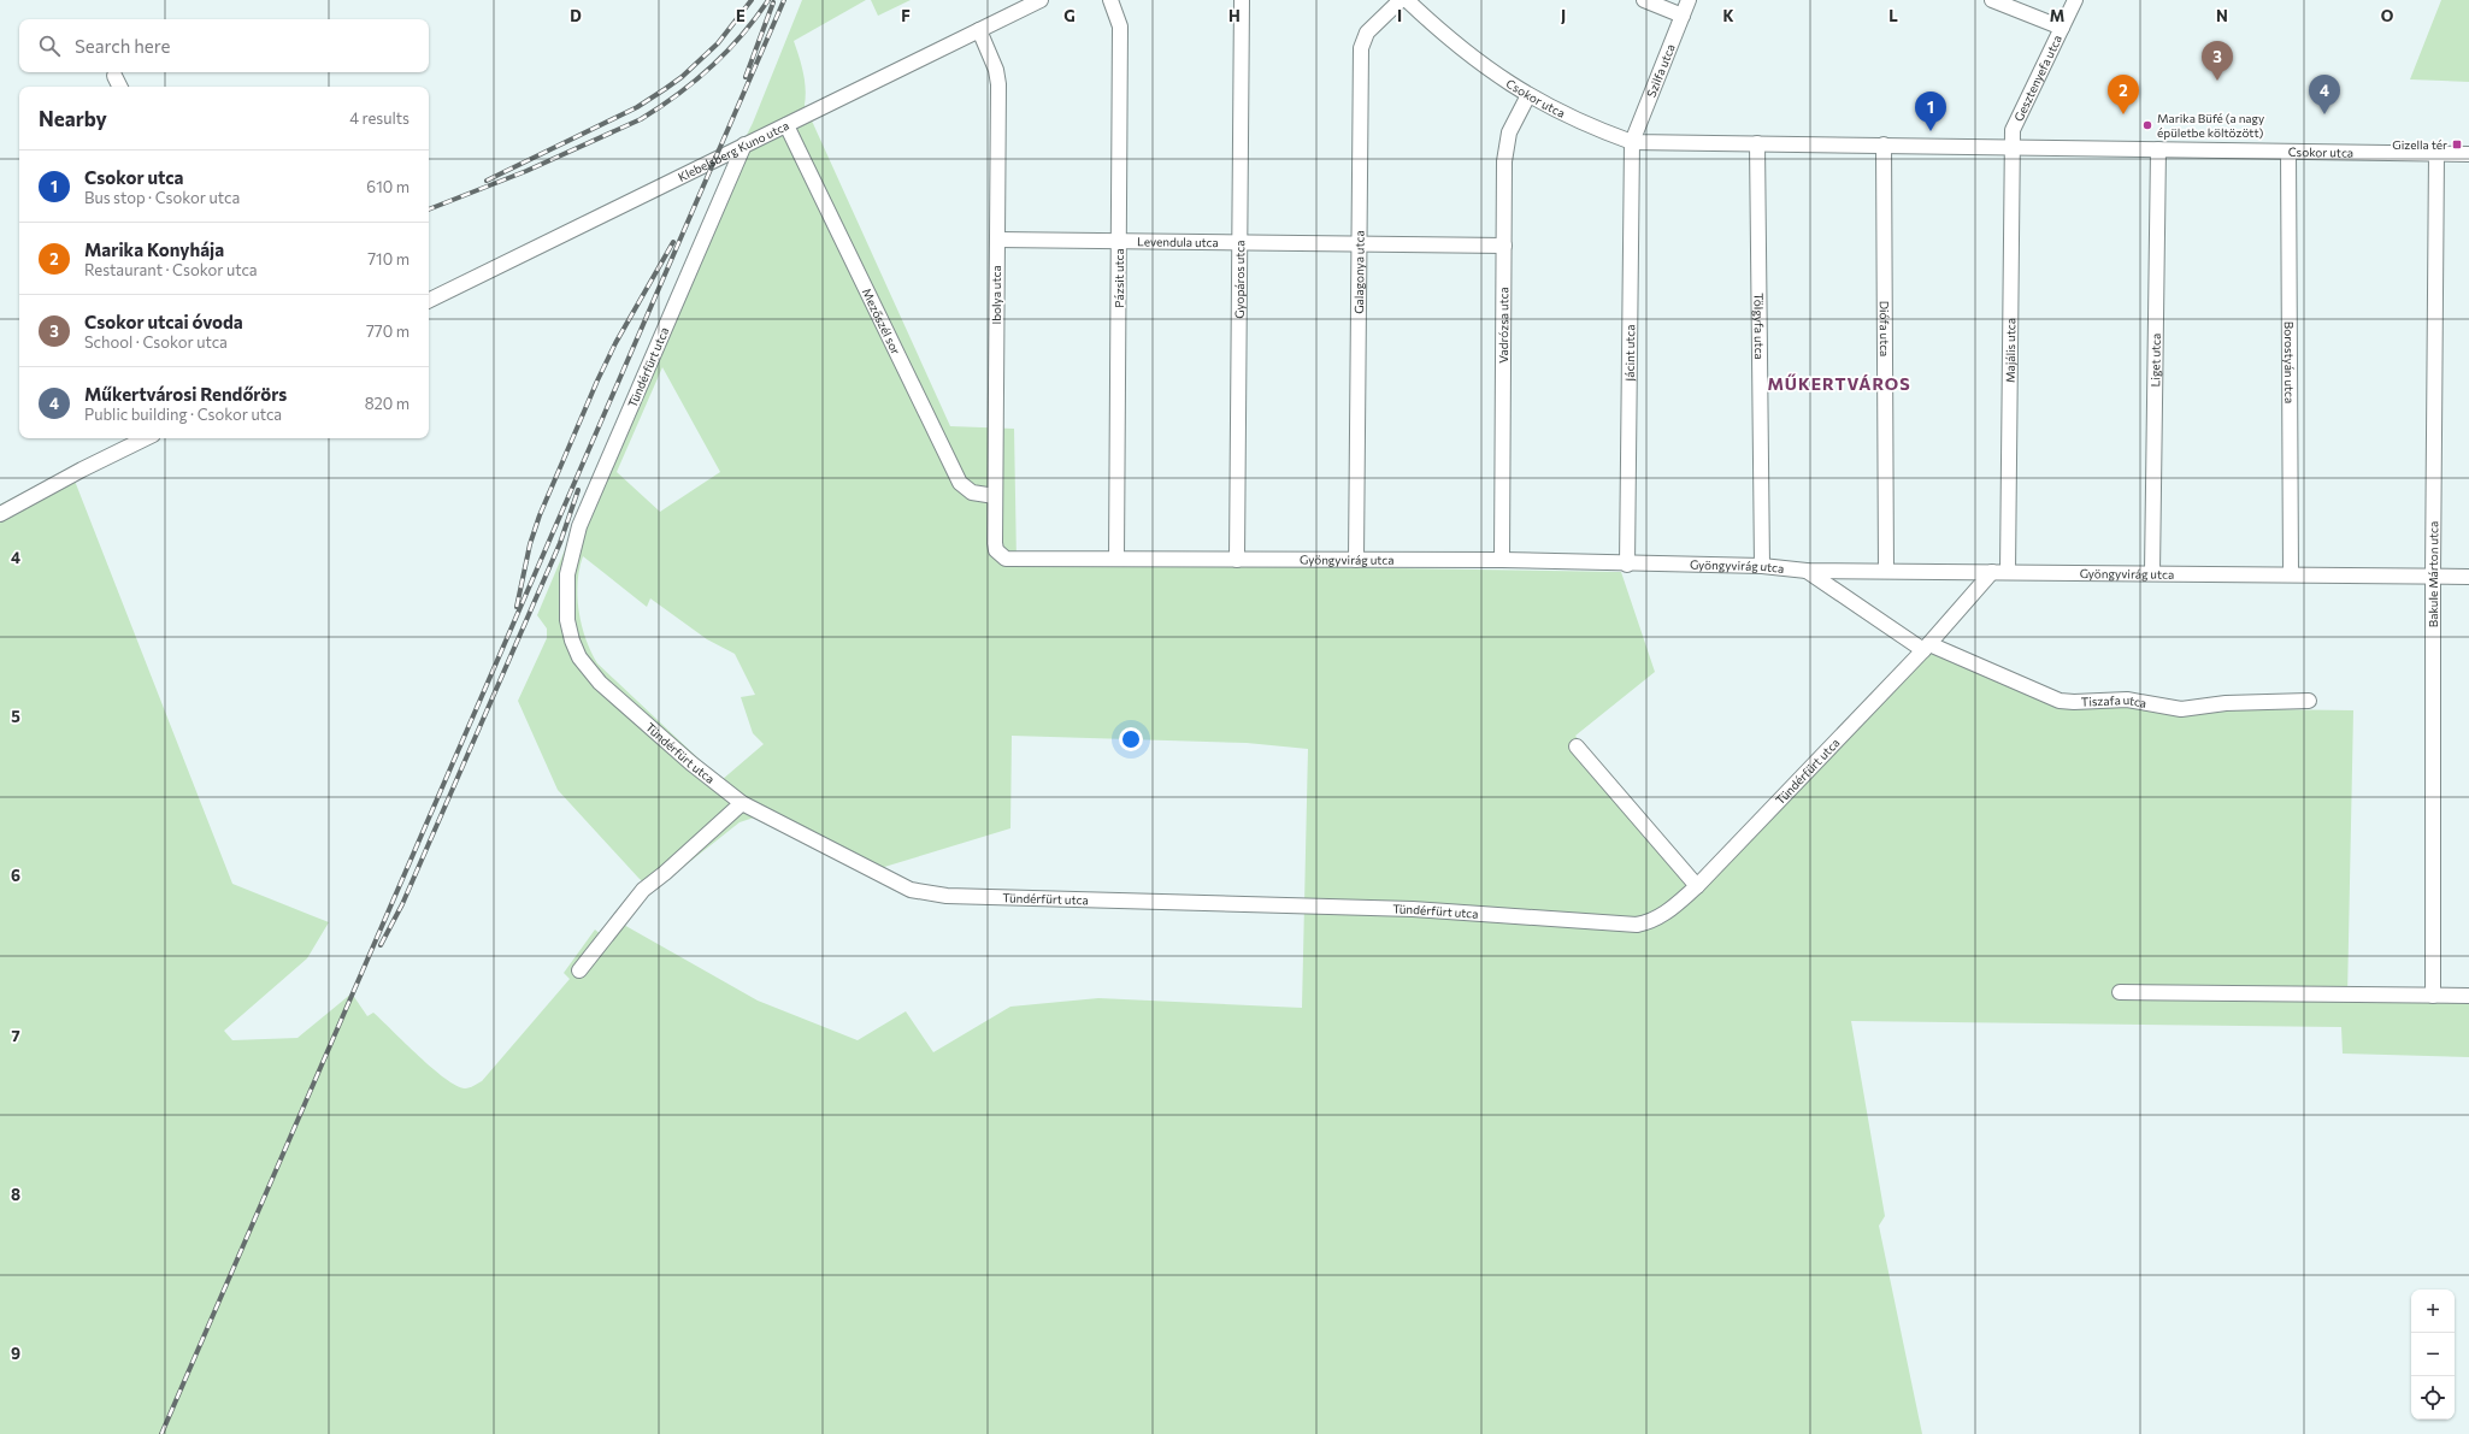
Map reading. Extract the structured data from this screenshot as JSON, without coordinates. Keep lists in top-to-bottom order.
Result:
{
  "streets": {
    "street": [
      "Szilfa utca",
      "Gesztenyefa utca",
      "Csokor utca",
      "Klebelsberg Kuno utca",
      "Levendula utca",
      "Galagonya utca",
      "Pázsit utca",
      "Gyopáros utca",
      "Ibolya utca",
      "Mezőszél sor",
      "Vadrózsa utca",
      "Tölgyfa utca",
      "Diófa utca",
      "Majális utca",
      "Jácint utca",
      "Liget utca",
      "Borostyán utca",
      "Tündérfürt utca",
      "Gyöngyvirág utca",
      "Bakule Márton utca",
      "Tiszafa utca"
    ]
  },
  "crossings": [
    ["Szilfa utca", "Csokor utca"],
    ["Szilfa utca", "Jácint utca"],
    ["Gesztenyefa utca", "Majális utca"],
    ["Csokor utca", "Vadrózsa utca"],
    ["Csokor utca", "Tölgyfa utca"],
    ["Csokor utca", "Diófa utca"],
    ["Csokor utca", "Majális utca"],
    ["Csokor utca", "Jácint utca"],
    ["Csokor utca", "Liget utca"],
    ["Csokor utca", "Borostyán utca"],
    ["Csokor utca", "Bakule Márton utca"],
    ["Klebelsberg Kuno utca", "Ibolya utca"],
    ["Klebelsberg Kuno utca", "Mezőszél sor"],
    ["Klebelsberg Kuno utca", "Tündérfürt utca"],
    ["Levendula utca", "Galagonya utca"],
    ["Levendula utca", "Pázsit utca"],
    ["Levendula utca", "Gyopáros utca"],
    ["Levendula utca", "Ibolya utca"],
    ["Levendula utca", "Vadrózsa utca"],
    ["Galagonya utca", "Gyöngyvirág utca"],
    ["Pázsit utca", "Gyöngyvirág utca"],
    ["Gyopáros utca", "Gyöngyvirág utca"],
    ["Ibolya utca", "Mezőszél sor"],
    ["Ibolya utca", "Gyöngyvirág utca"],
    ["Vadrózsa utca", "Gyöngyvirág utca"],
    ["Tölgyfa utca", "Gyöngyvirág utca"],
    ["Diófa utca", "Gyöngyvirág utca"],
    ["Majális utca", "Gyöngyvirág utca"],
    ["Jácint utca", "Gyöngyvirág utca"],
    ["Liget utca", "Gyöngyvirág utca"],
    ["Borostyán utca", "Gyöngyvirág utca"],
    ["Tündérfürt utca", "Gyöngyvirág utca"],
    ["Tündérfürt utca", "Tiszafa utca"],
    ["Gyöngyvirág utca", "Bakule Márton utca"],
    ["Gyöngyvirág utca", "Tiszafa utca"]
  ],
  "districts": ["MŰKERTVÁROS"],
  "places": {
    "other": ["Marika Büfé (a nagy épületbe költözött)"],
    "transit": ["Gizella tér"]
  },
  "page": {
    "search": "Search here",
    "pins": [
      "3",
      "2",
      "4",
      "1"
    ],
    "heading": ["Nearby", "4 results"],
    "list": [
      {
        "mark": "1",
        "name": "Csokor utca",
        "note": "Bus stop · Csokor utca",
        "value": "610 m"
      },
      {
        "mark": "2",
        "name": "Marika Konyhája",
        "note": "Restaurant · Csokor utca",
        "value": "710 m"
      },
      {
        "mark": "3",
        "name": "Csokor utcai óvoda",
        "note": "School · Csokor utca",
        "value": "770 m"
      },
      {
        "mark": "4",
        "name": "Műkertvárosi Rendőrörs",
        "note": "Public building · Csokor utca",
        "value": "820 m"
      }
    ],
    "map_buttons": ["+", "−"]
  },
  "grid": {
    "columns": [
      "D",
      "E",
      "F",
      "G",
      "H",
      "I",
      "J",
      "K",
      "L",
      "M",
      "N",
      "O"
    ],
    "rows": [
      "4",
      "5",
      "6",
      "7",
      "8",
      "9"
    ]
  }
}
